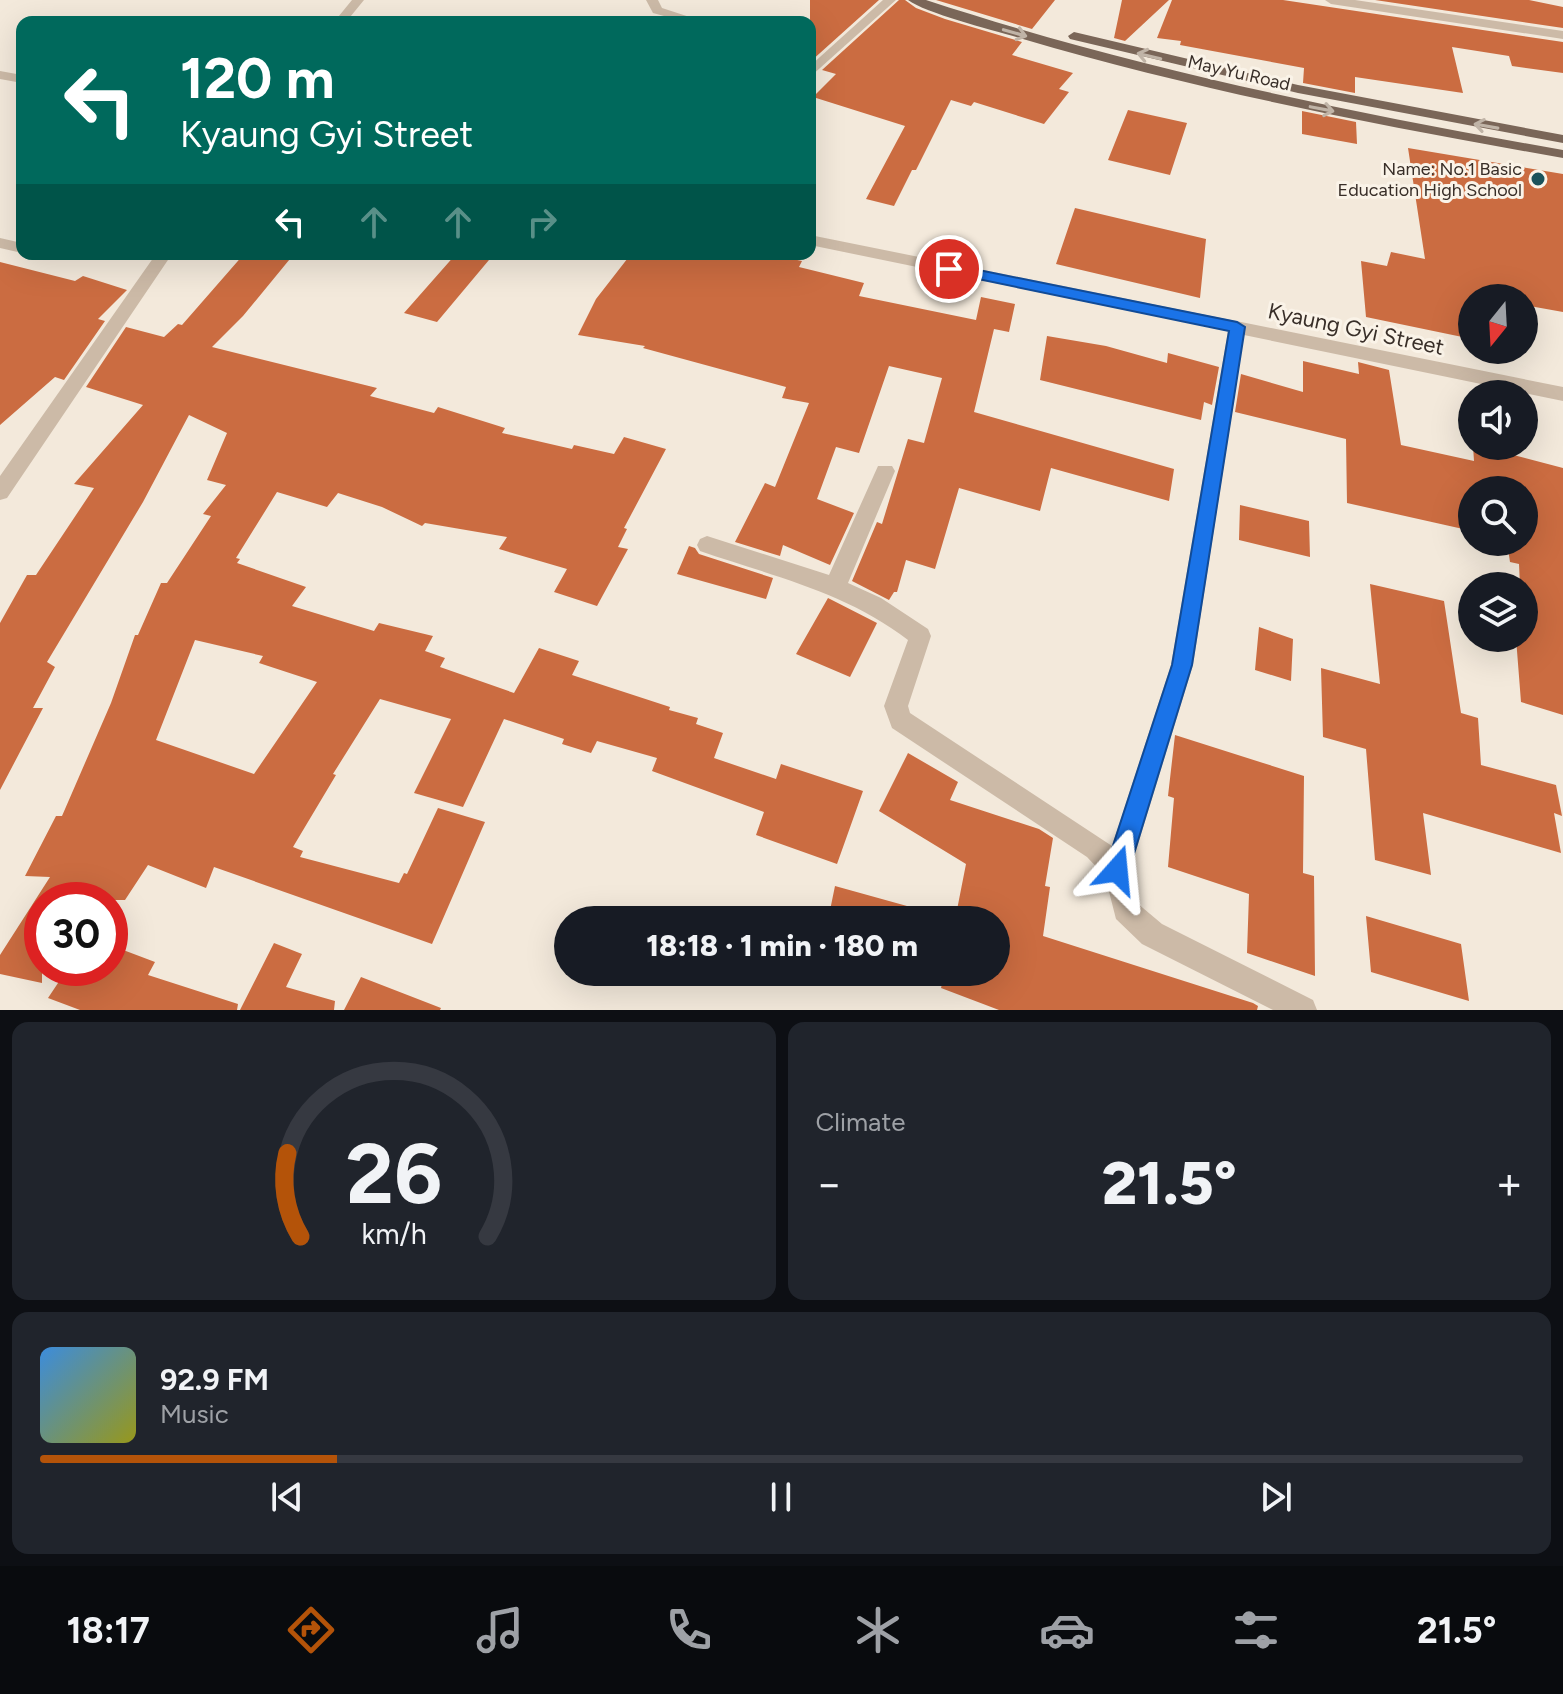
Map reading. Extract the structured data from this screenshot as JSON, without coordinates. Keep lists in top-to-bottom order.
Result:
{
  "streets": {
    "main road": ["May Yu Road"],
    "street": ["Kyaung Gyi Street"]
  },
  "places": ["Name: No.1 Basic Education High School"],
  "north": "bottom",
  "page": {
    "turn": ["120 m", "Kyaung Gyi Street"],
    "limit": "30",
    "trip": "18:18 · 1 min · 180 m",
    "tile": "Climate",
    "heat": ["−", "21.5°", "+"],
    "song": ["92.9 FM", "Music"],
    "tabs": ["18:17", "21.5°"],
    "gauge": ["26", "km/h"]
  }
}
